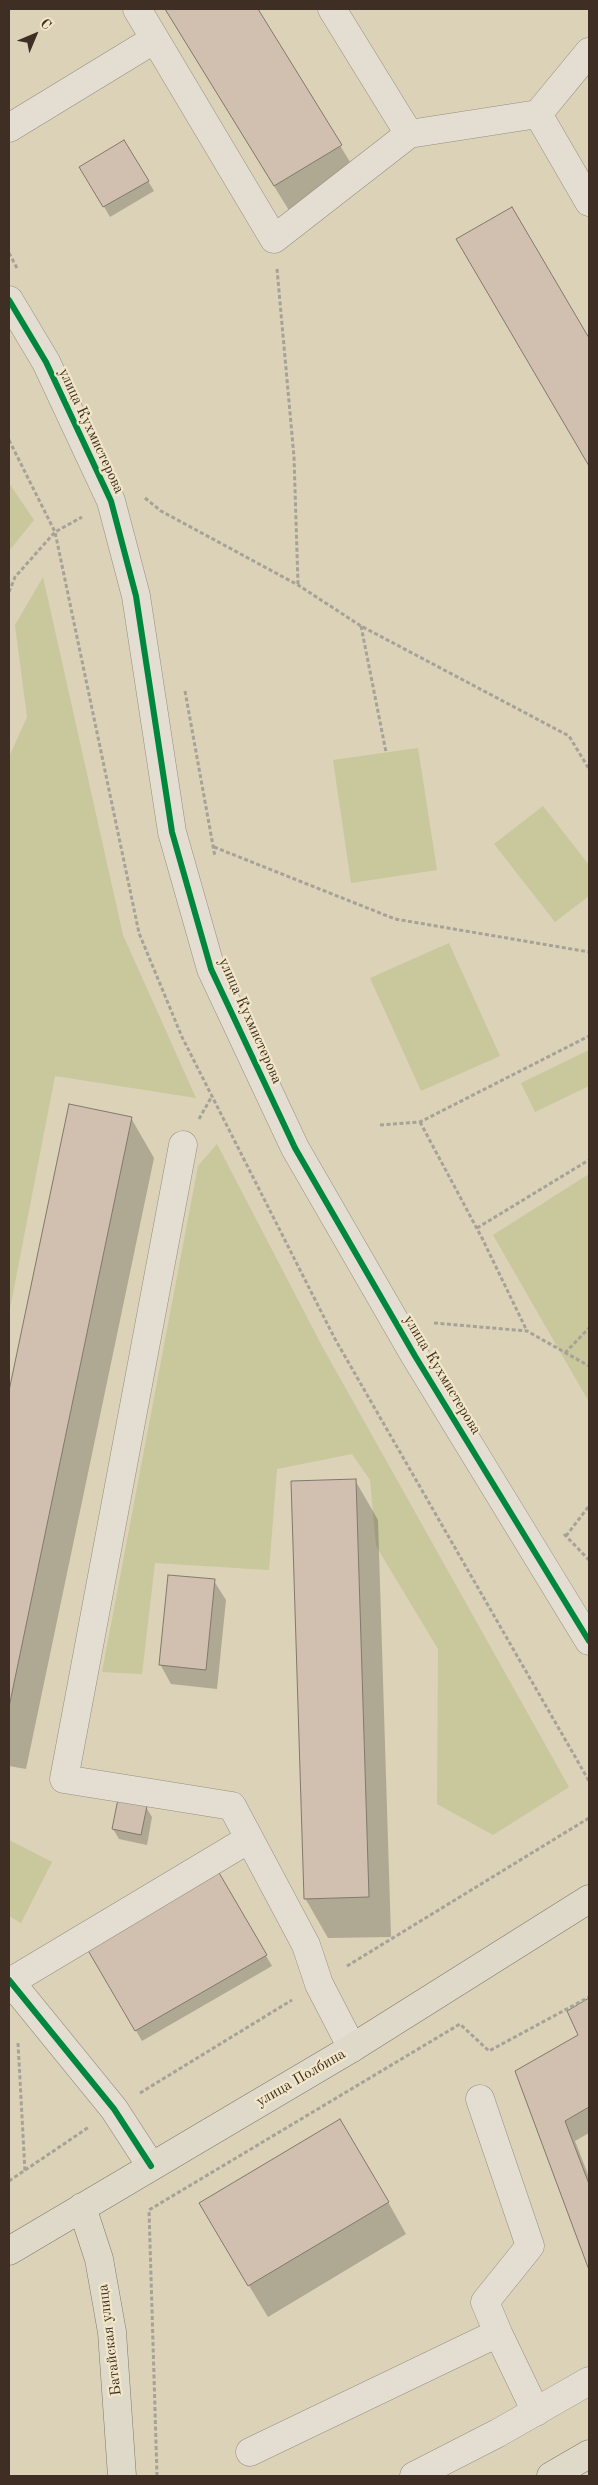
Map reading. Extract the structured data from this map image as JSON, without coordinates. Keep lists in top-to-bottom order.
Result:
{
  "streets": {
    "main road": ["улица Полбина", "Батайская улица"],
    "street": ["улица Кухмистерова"]
  },
  "crossings": [
    ["улица Полбина", "Батайская улица"]
  ],
  "north": "top right"
}
